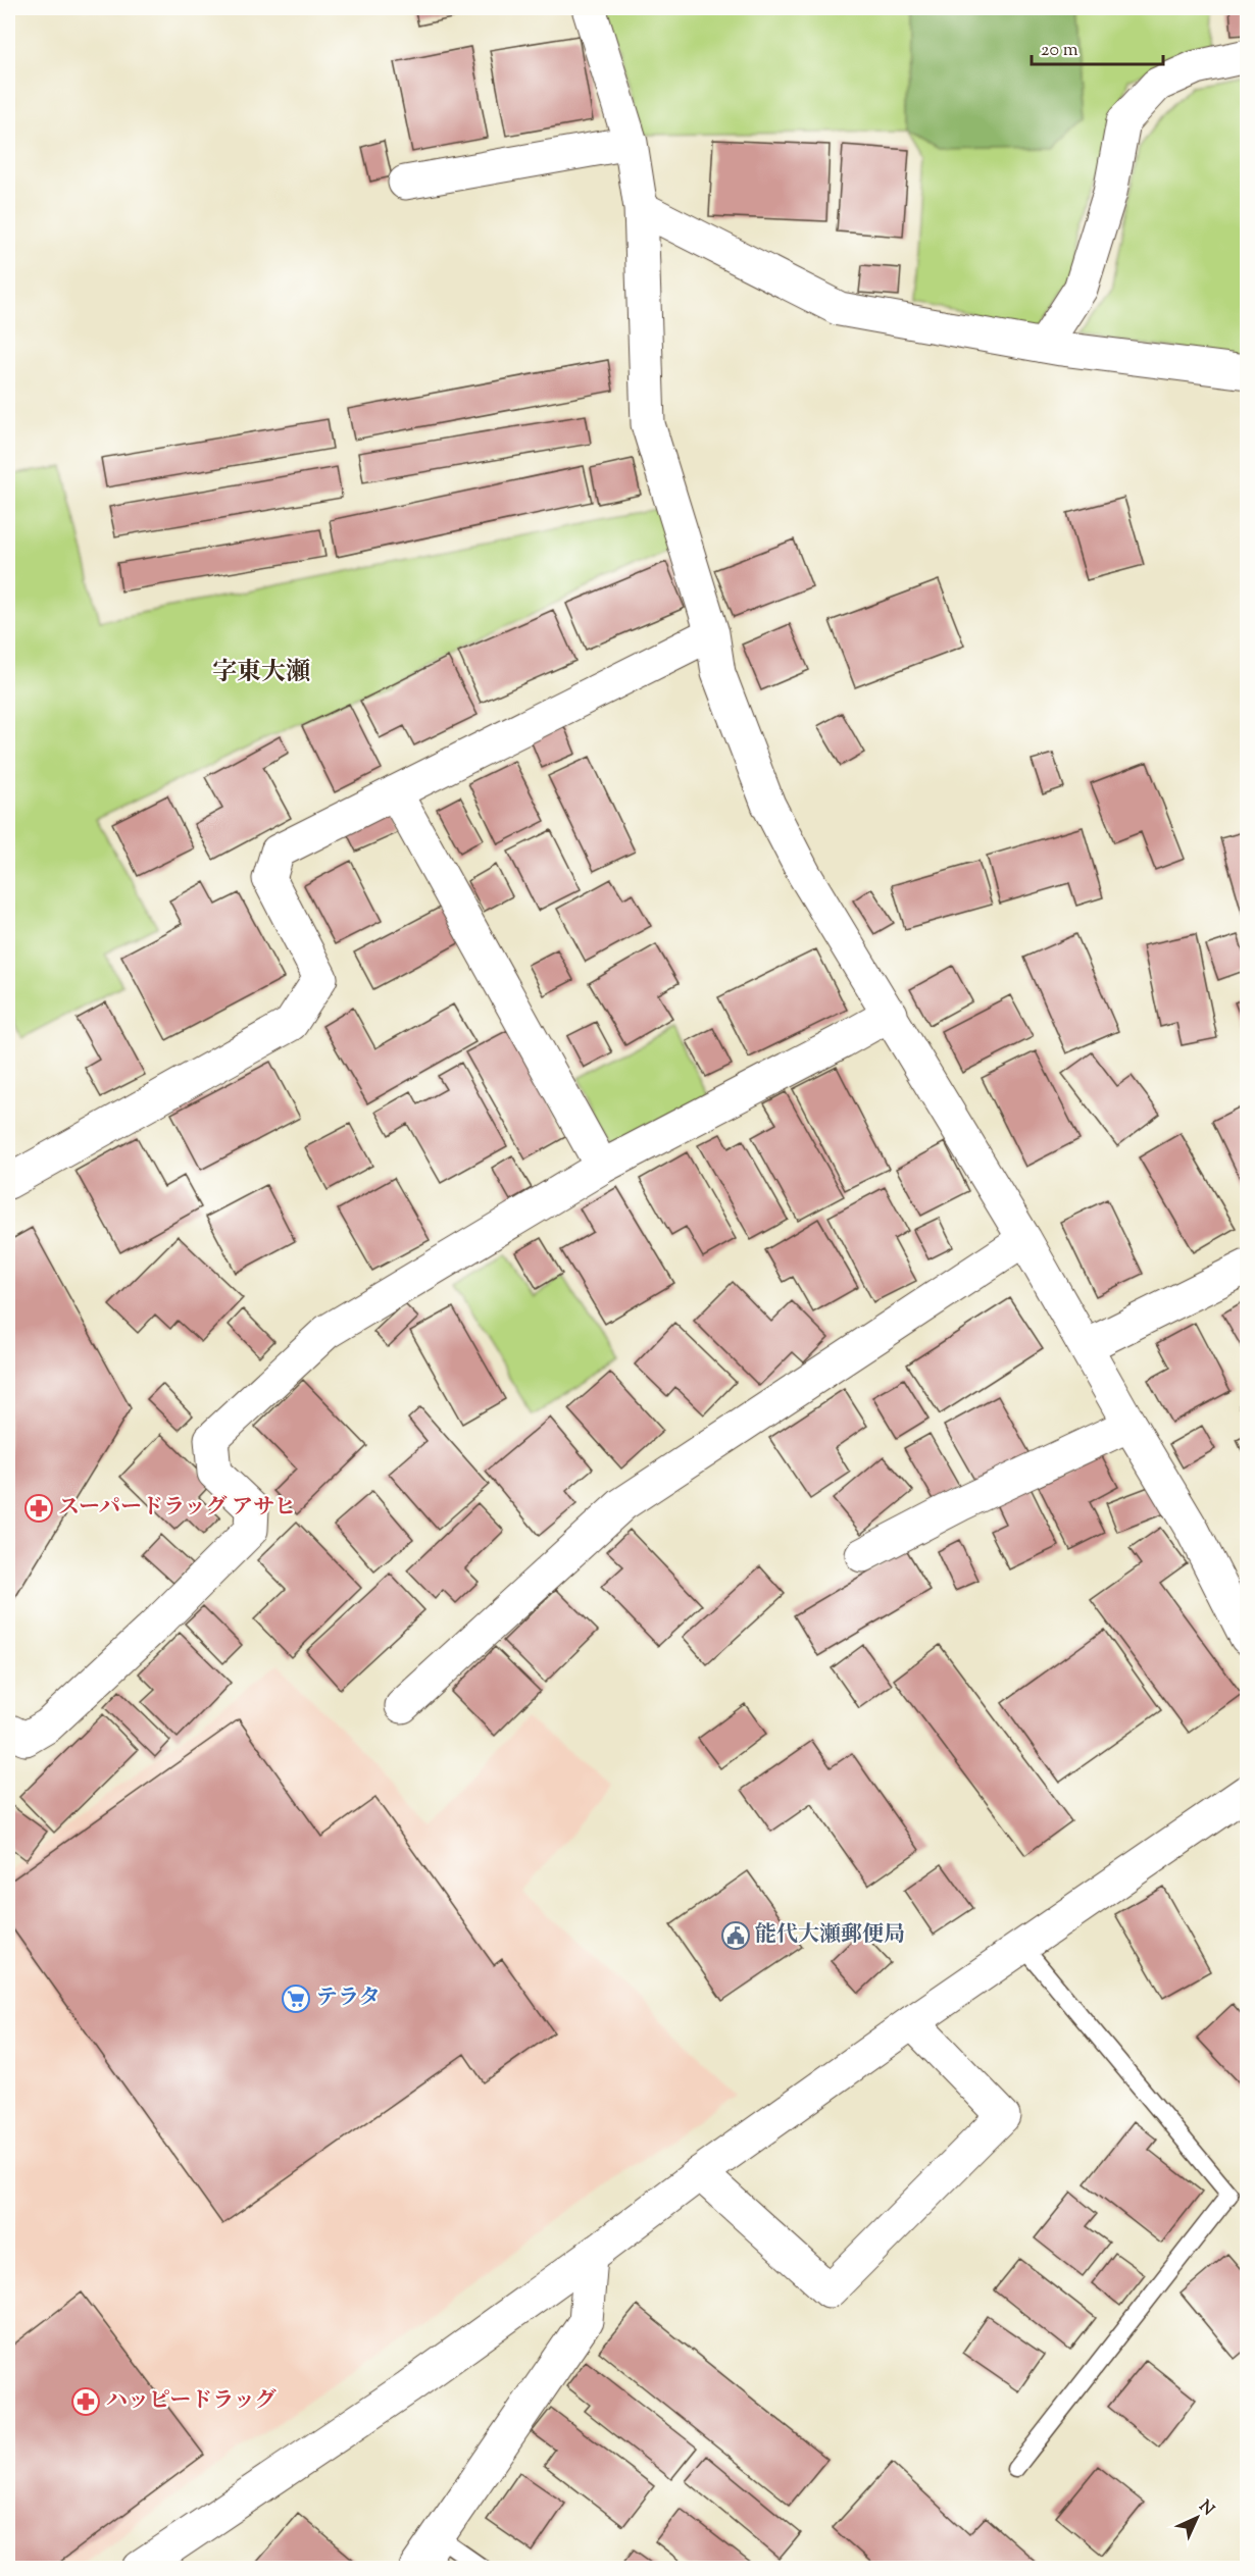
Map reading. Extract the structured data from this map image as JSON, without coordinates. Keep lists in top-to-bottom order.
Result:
{
  "districts": ["字東大瀬"],
  "places": {
    "pharmacy": ["スーパードラッグ アサヒ", "ハッピードラッグ"],
    "public building": ["能代大瀬郵便局"],
    "supermarket": ["テラタ"]
  },
  "scale_bar": "20 m",
  "north": "top right"
}
